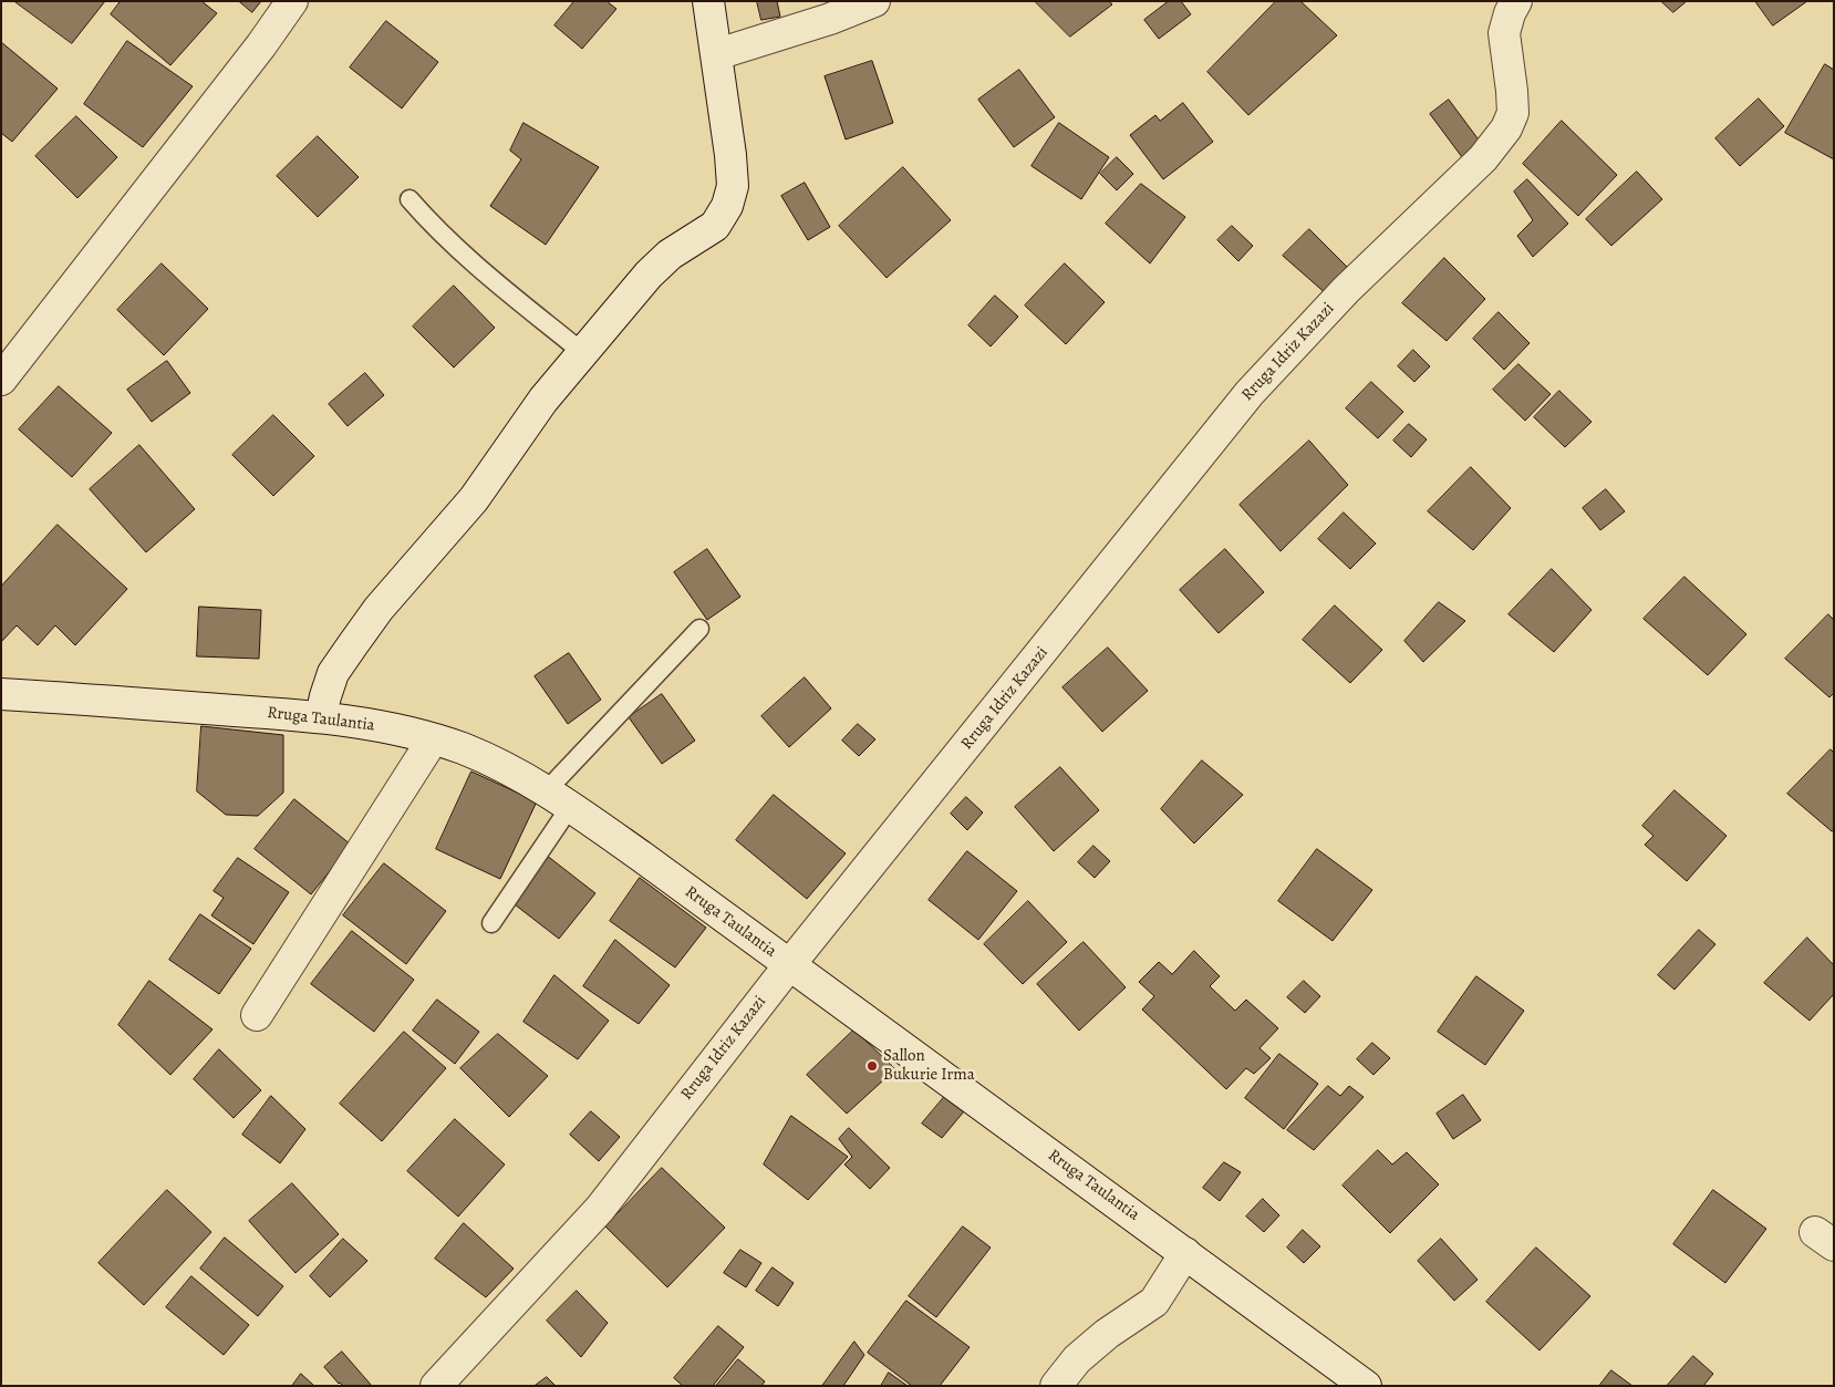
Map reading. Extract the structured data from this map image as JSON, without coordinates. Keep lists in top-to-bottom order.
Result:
{
  "streets": {
    "street": ["Rruga Idriz Kazazi", "Rruga Taulantia"]
  },
  "crossings": [
    ["Rruga Idriz Kazazi", "Rruga Taulantia"]
  ],
  "places": ["Sallon Bukurie Irma"]
}
